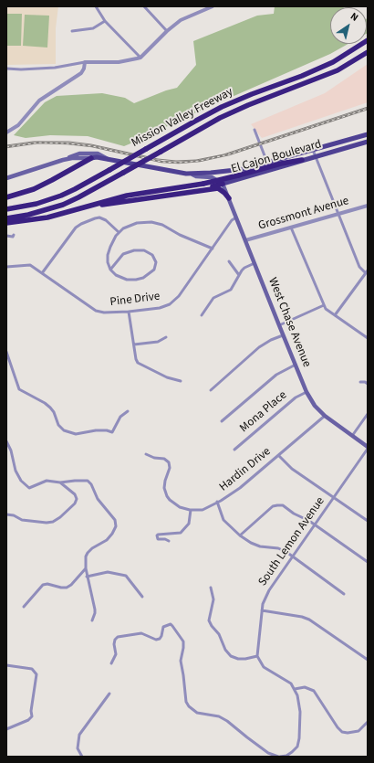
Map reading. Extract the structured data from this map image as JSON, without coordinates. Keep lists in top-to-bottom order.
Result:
{
  "streets": {
    "highway": ["Mission Valley Freeway"],
    "main road": ["El Cajon Boulevard", "West Chase Avenue"],
    "street": [
      "Grossmont Avenue",
      "Pine Drive",
      "Mona Place",
      "Hardin Drive",
      "South Lemon Avenue"
    ]
  },
  "crossings": [
    ["El Cajon Boulevard", "West Chase Avenue"],
    ["Grossmont Avenue", "West Chase Avenue"],
    ["Pine Drive", "West Chase Avenue"],
    ["West Chase Avenue", "Mona Place"],
    ["West Chase Avenue", "Hardin Drive"],
    ["West Chase Avenue", "South Lemon Avenue"]
  ],
  "north": "top right"
}
